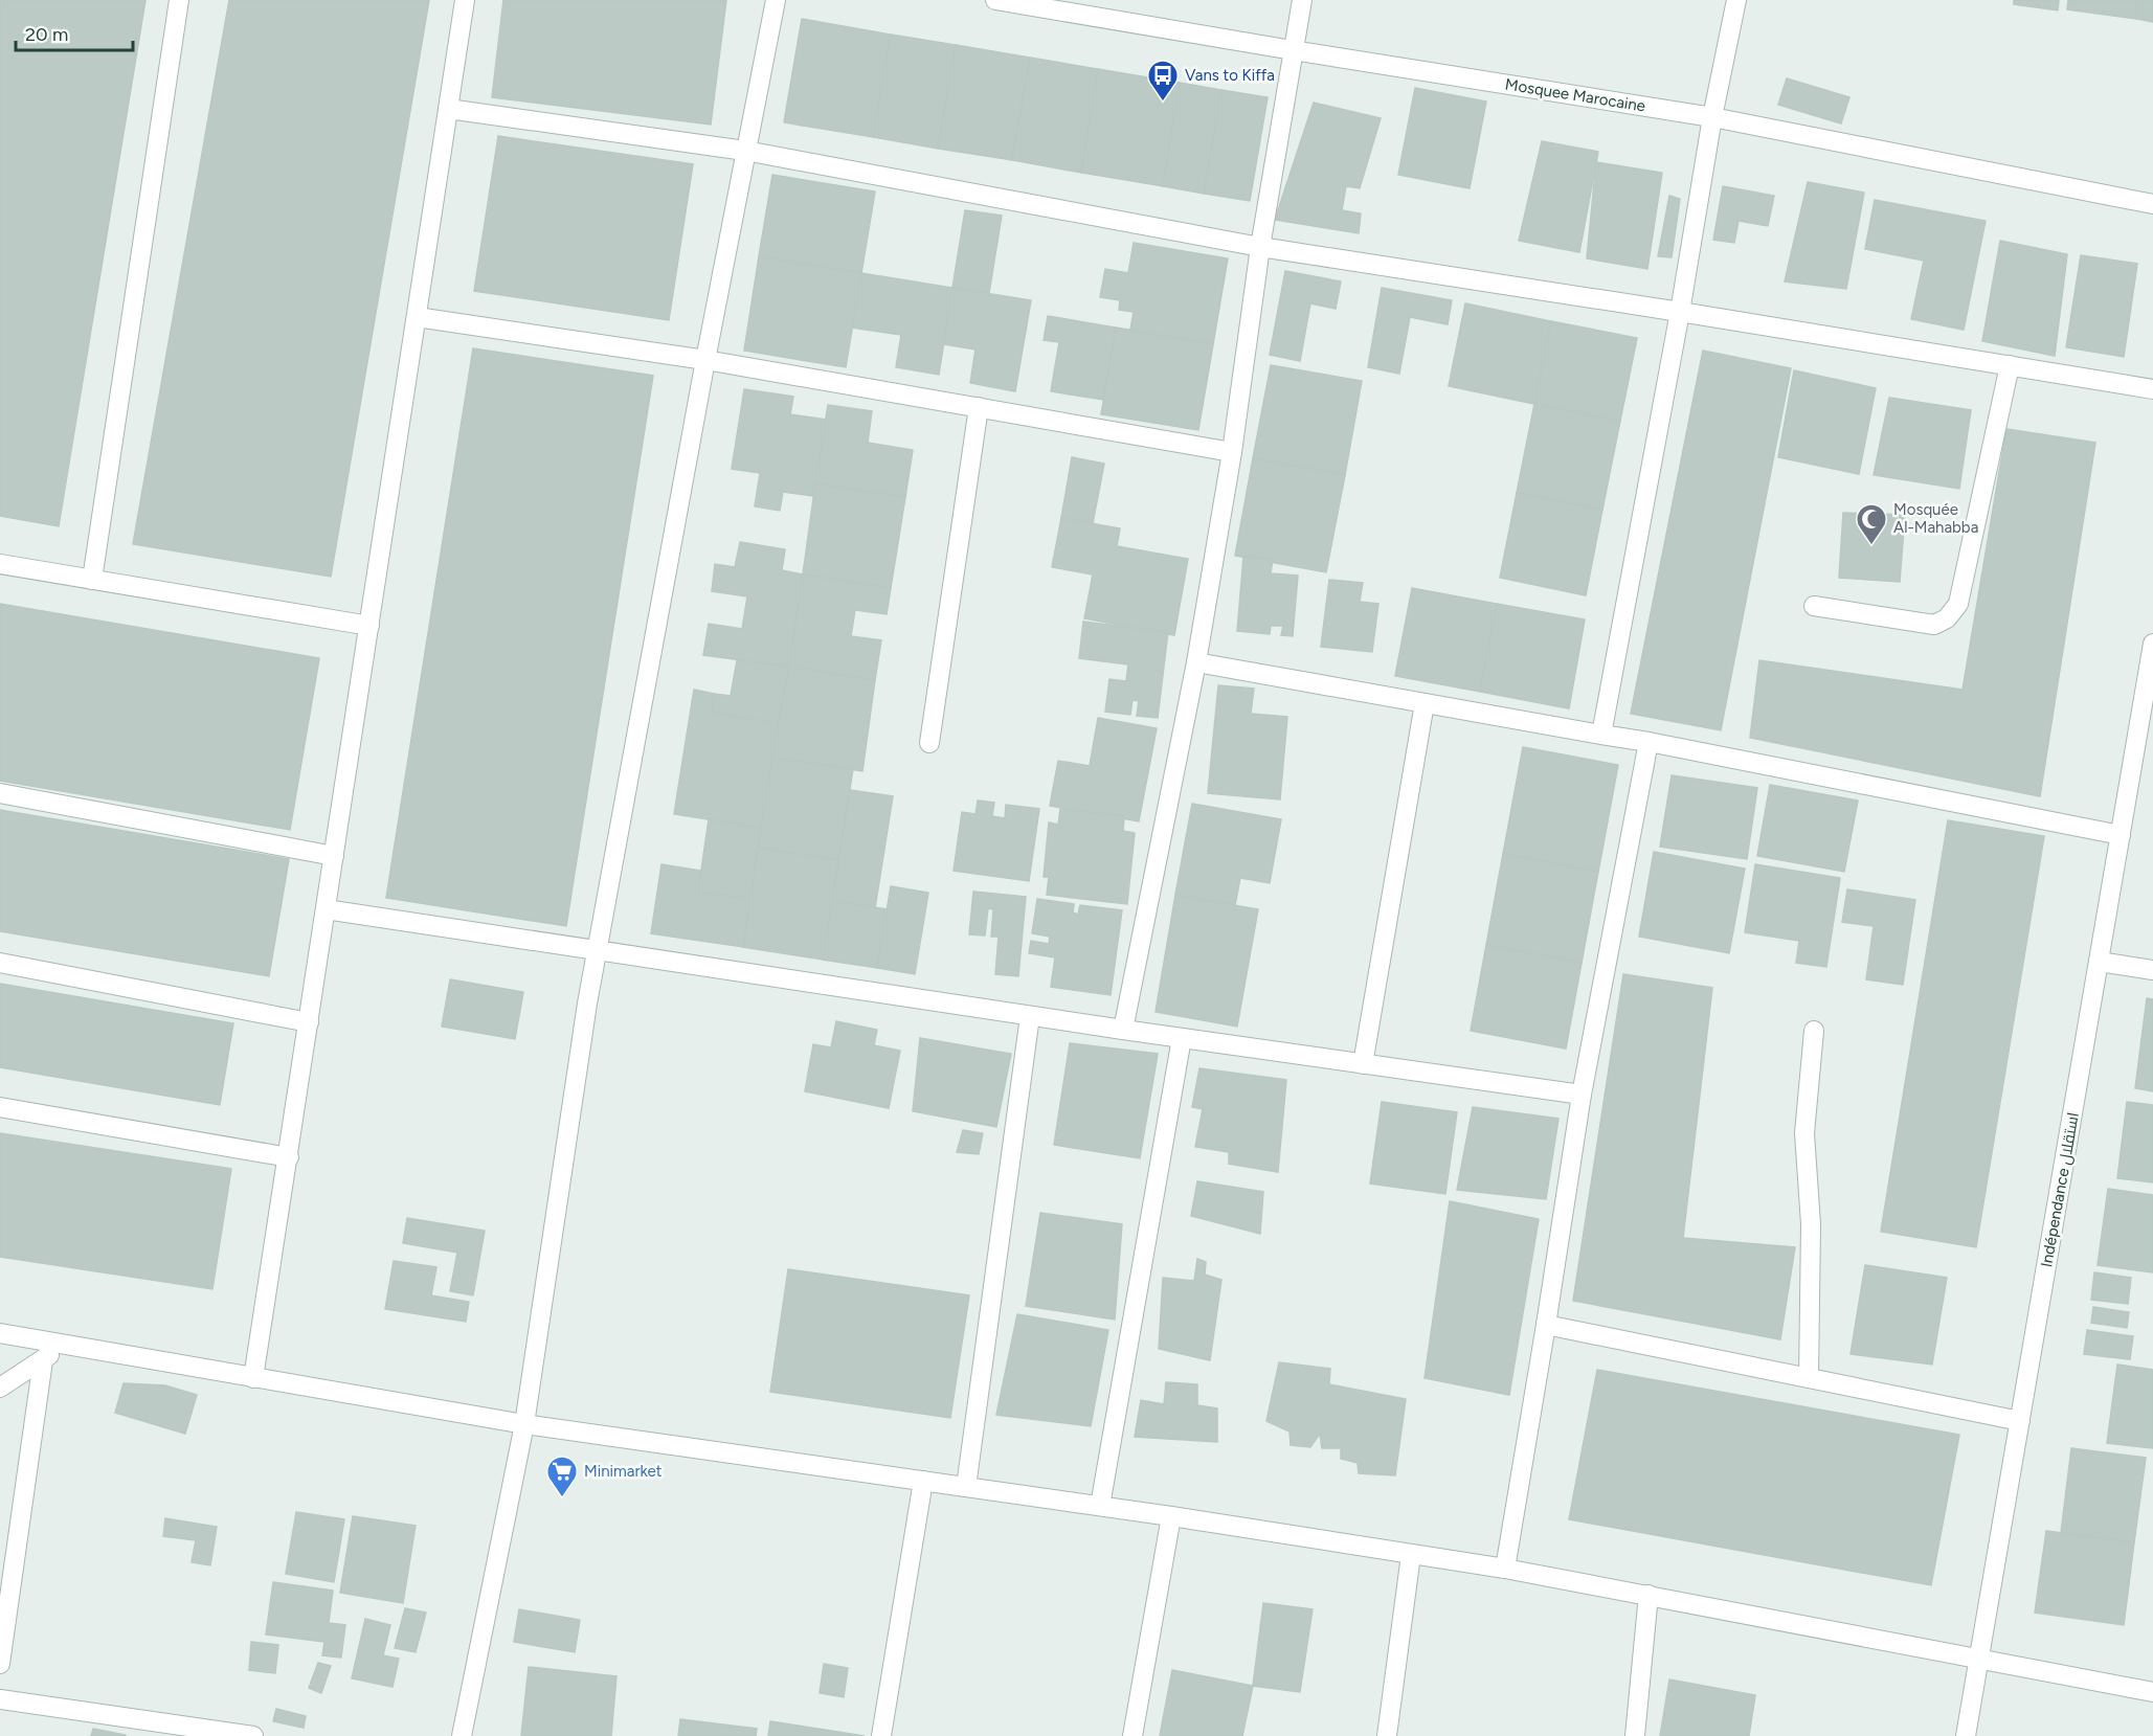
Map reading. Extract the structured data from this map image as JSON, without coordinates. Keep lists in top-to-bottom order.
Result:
{
  "streets": {
    "street": ["Mosquee Marocaine", "Indépendance استقلال"]
  },
  "places": {
    "bus stop": ["Vans to Kiffa"],
    "mosque": ["Mosquée Al-Mahabba"],
    "supermarket": ["Minimarket"]
  },
  "scale_bar": "20 m"
}
